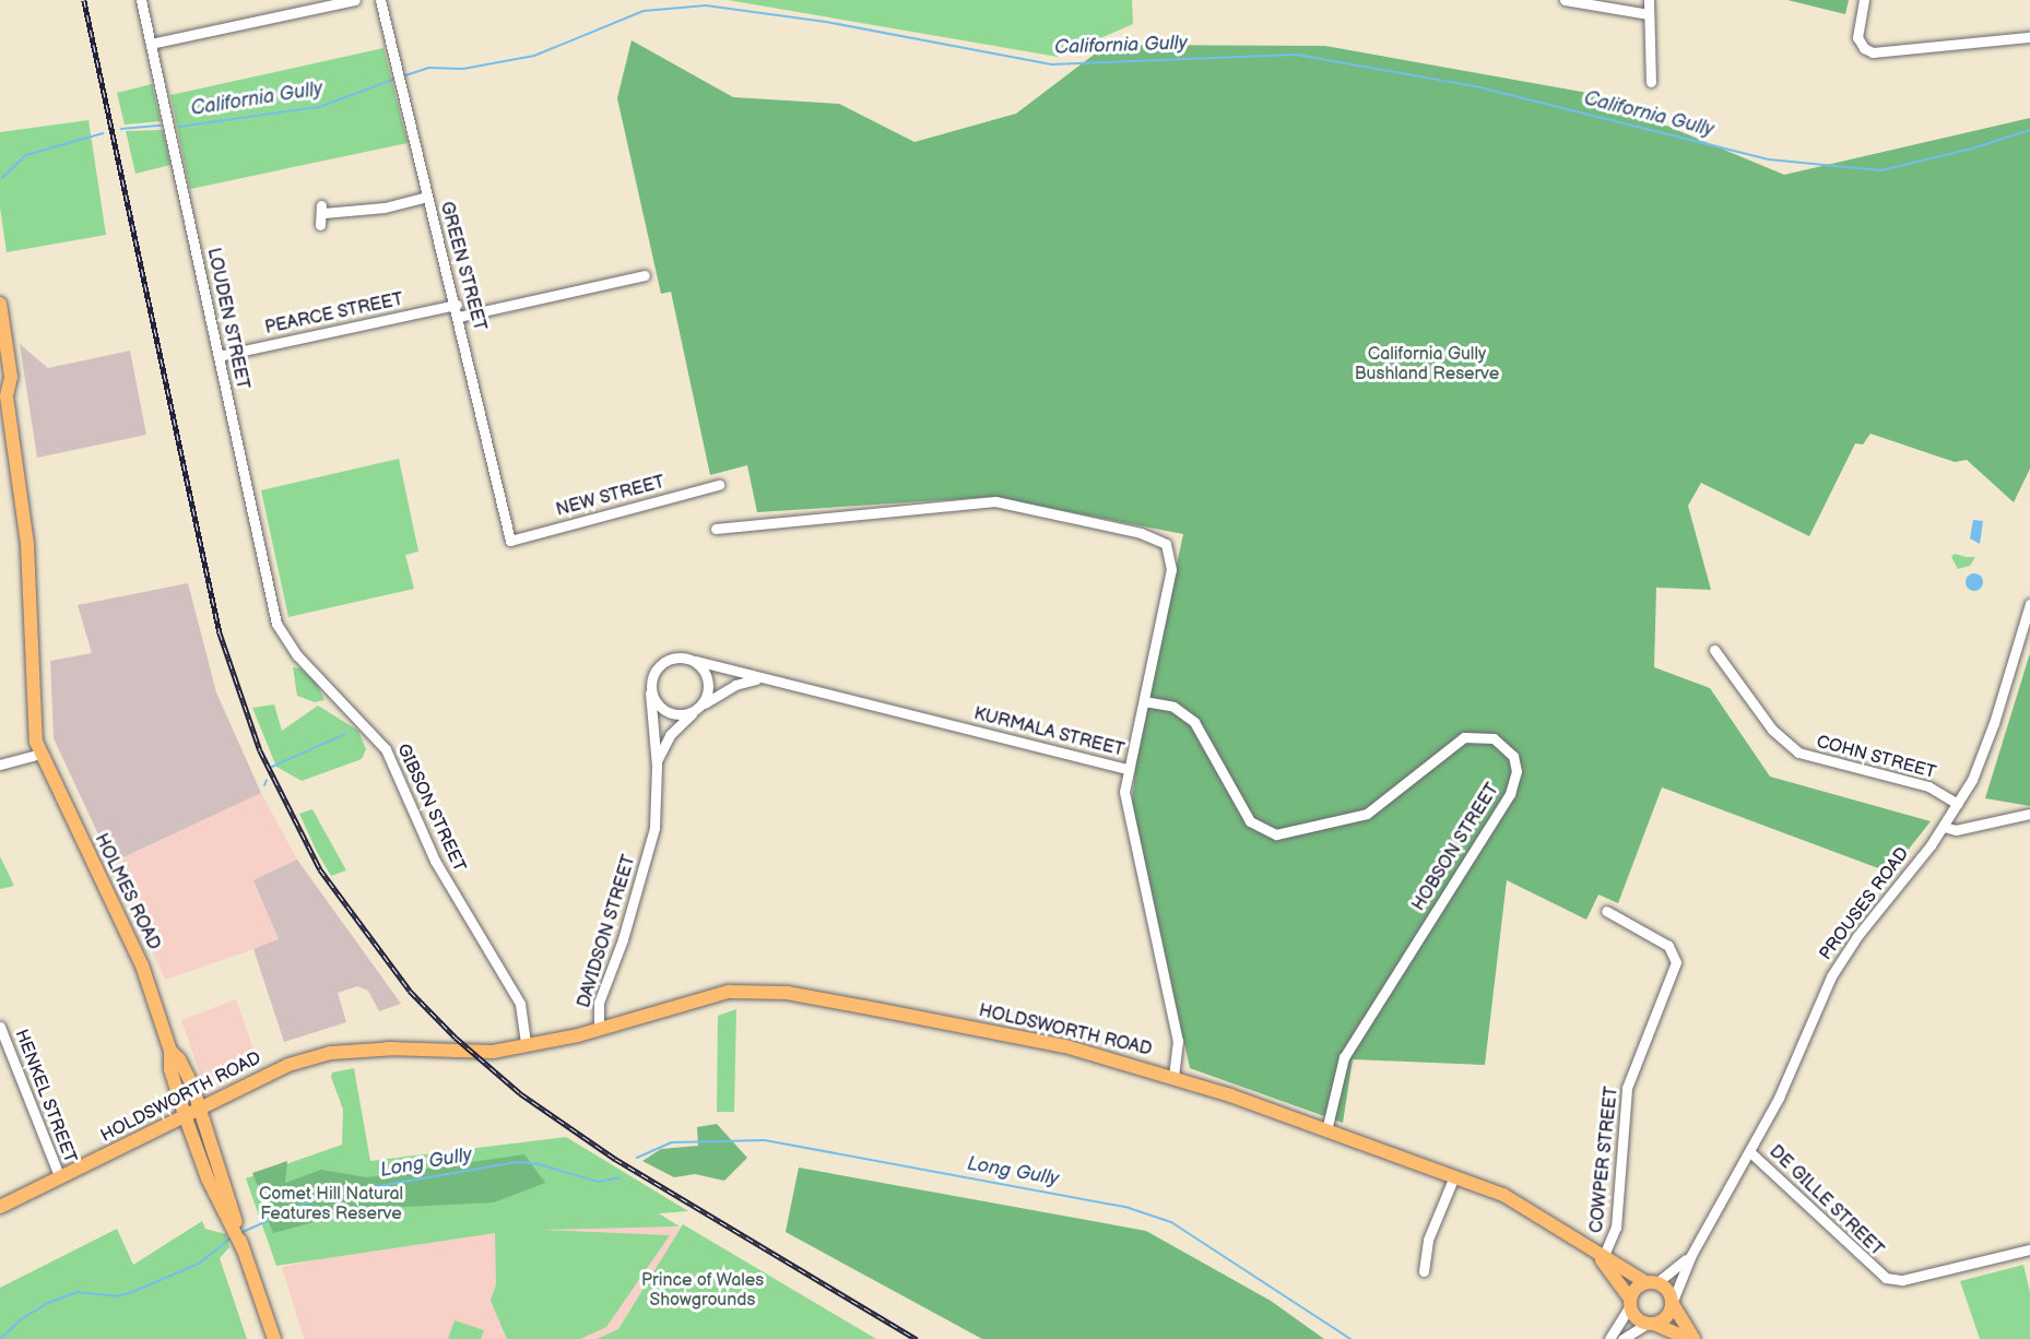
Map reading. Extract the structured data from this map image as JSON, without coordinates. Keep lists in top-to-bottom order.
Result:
{
  "streets": {
    "main road": ["HOLMES ROAD", "HOLDSWORTH ROAD"],
    "street": [
      "GREEN STREET",
      "PEARCE STREET",
      "LOUDEN STREET",
      "NEW STREET",
      "KURMALA STREET",
      "COHN STREET",
      "GIBSON STREET",
      "HOBSON STREET",
      "PROUSES ROAD",
      "DAVIDSON STREET",
      "HENKEL STREET",
      "COWPER STREET",
      "DE GILLE STREET"
    ]
  },
  "crossings": [
    ["GREEN STREET", "PEARCE STREET"],
    ["GREEN STREET", "NEW STREET"],
    ["PEARCE STREET", "LOUDEN STREET"],
    ["LOUDEN STREET", "GIBSON STREET"],
    ["KURMALA STREET", "DAVIDSON STREET"],
    ["KURMALA STREET", "HOLDSWORTH ROAD"],
    ["COHN STREET", "PROUSES ROAD"],
    ["GIBSON STREET", "HOLDSWORTH ROAD"],
    ["HOBSON STREET", "HOLDSWORTH ROAD"],
    ["HOLMES ROAD", "HOLDSWORTH ROAD"],
    ["PROUSES ROAD", "HOLDSWORTH ROAD"],
    ["PROUSES ROAD", "DE GILLE STREET"],
    ["DAVIDSON STREET", "HOLDSWORTH ROAD"],
    ["HOLDSWORTH ROAD", "HENKEL STREET"],
    ["HOLDSWORTH ROAD", "COWPER STREET"]
  ],
  "water": ["California Gully", "Long Gully"],
  "parks": ["California Gully Bushland Reserve", "Comet Hill Natural Features Reserve", "Prince of Wales Showgrounds"]
}
